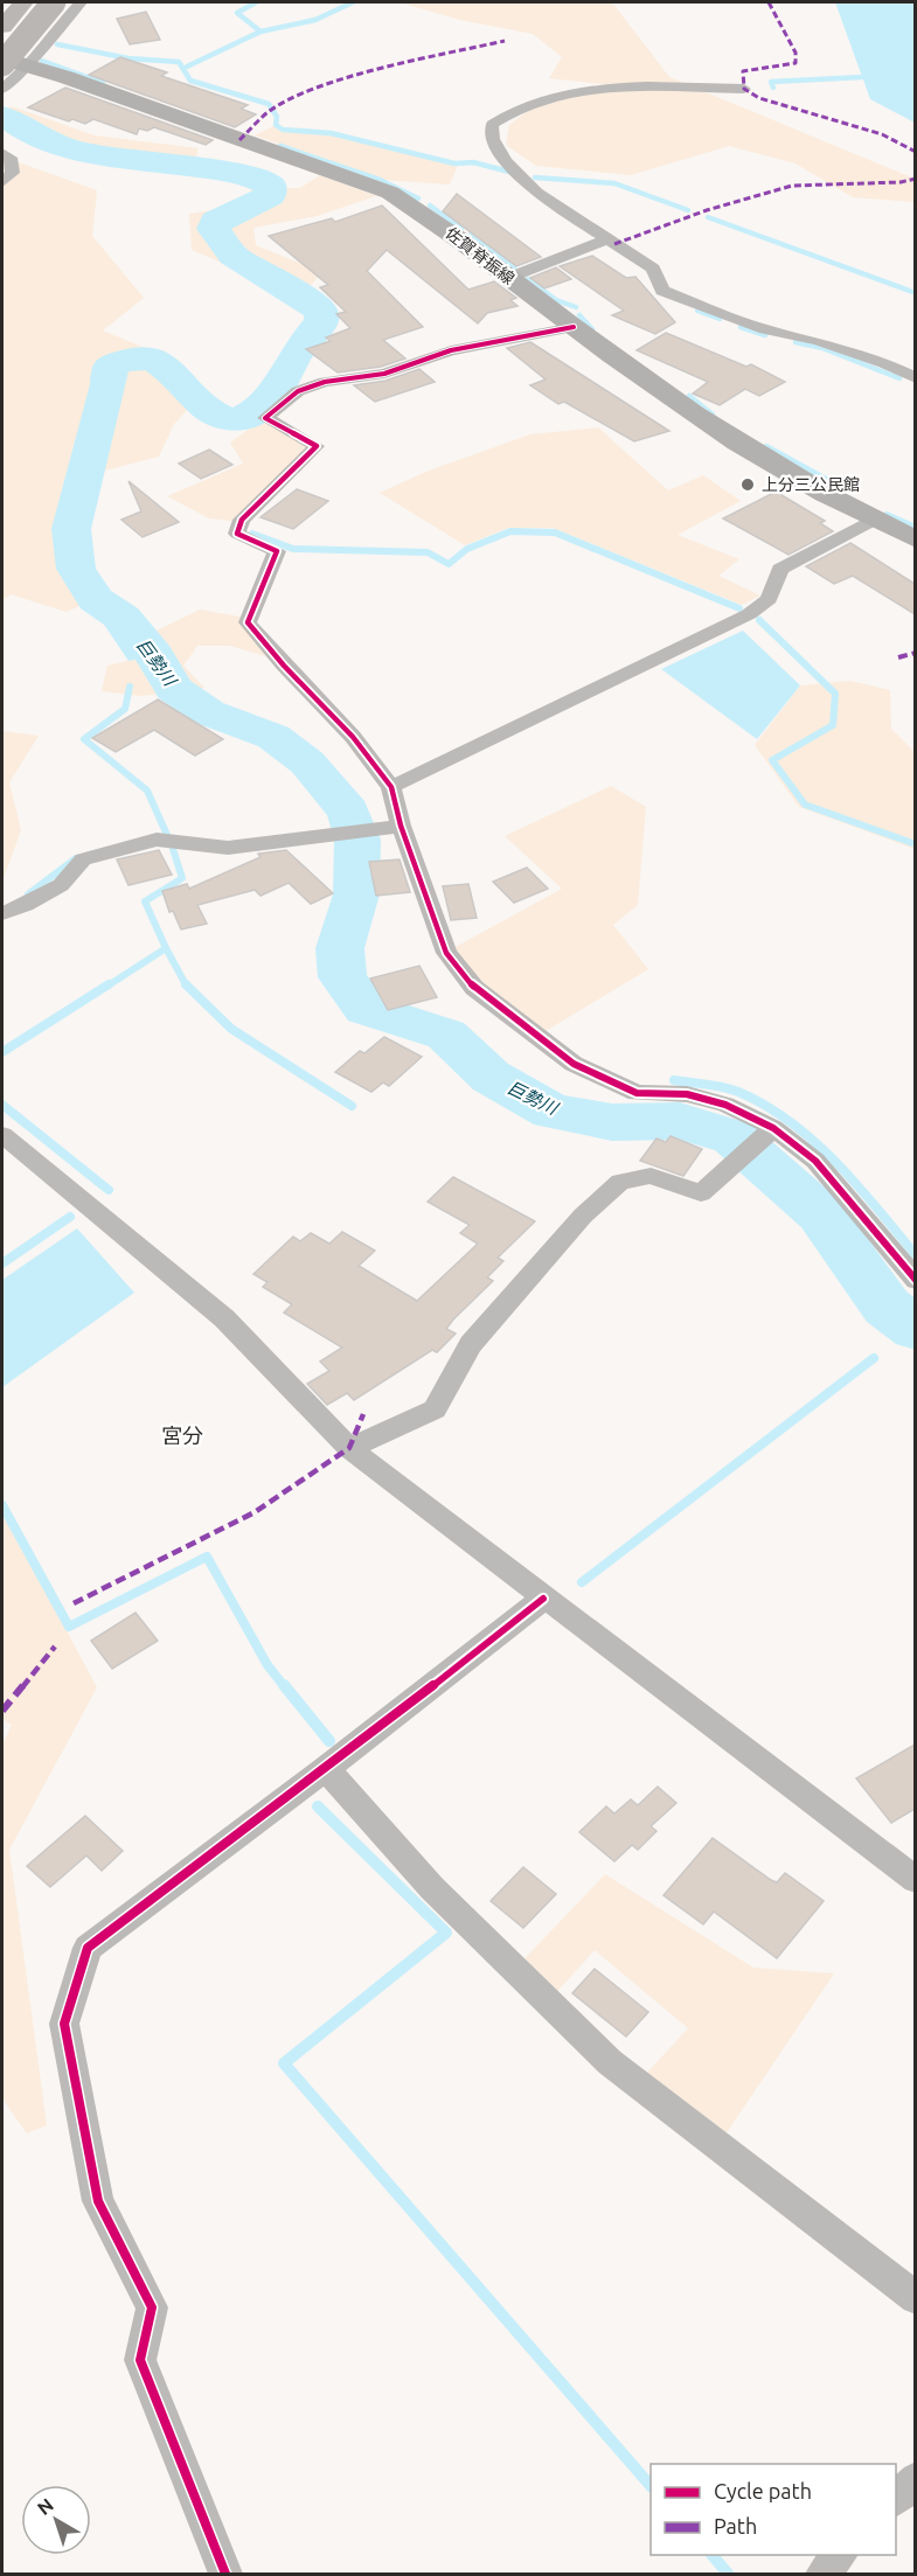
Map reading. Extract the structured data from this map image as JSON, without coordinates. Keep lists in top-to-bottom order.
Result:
{
  "streets": {
    "main road": ["佐賀脊振線"]
  },
  "districts": ["宮分"],
  "water": ["巨勢川"],
  "places": ["上分三公民館"],
  "legend": ["Cycle path", "Path"],
  "north": "top left"
}
